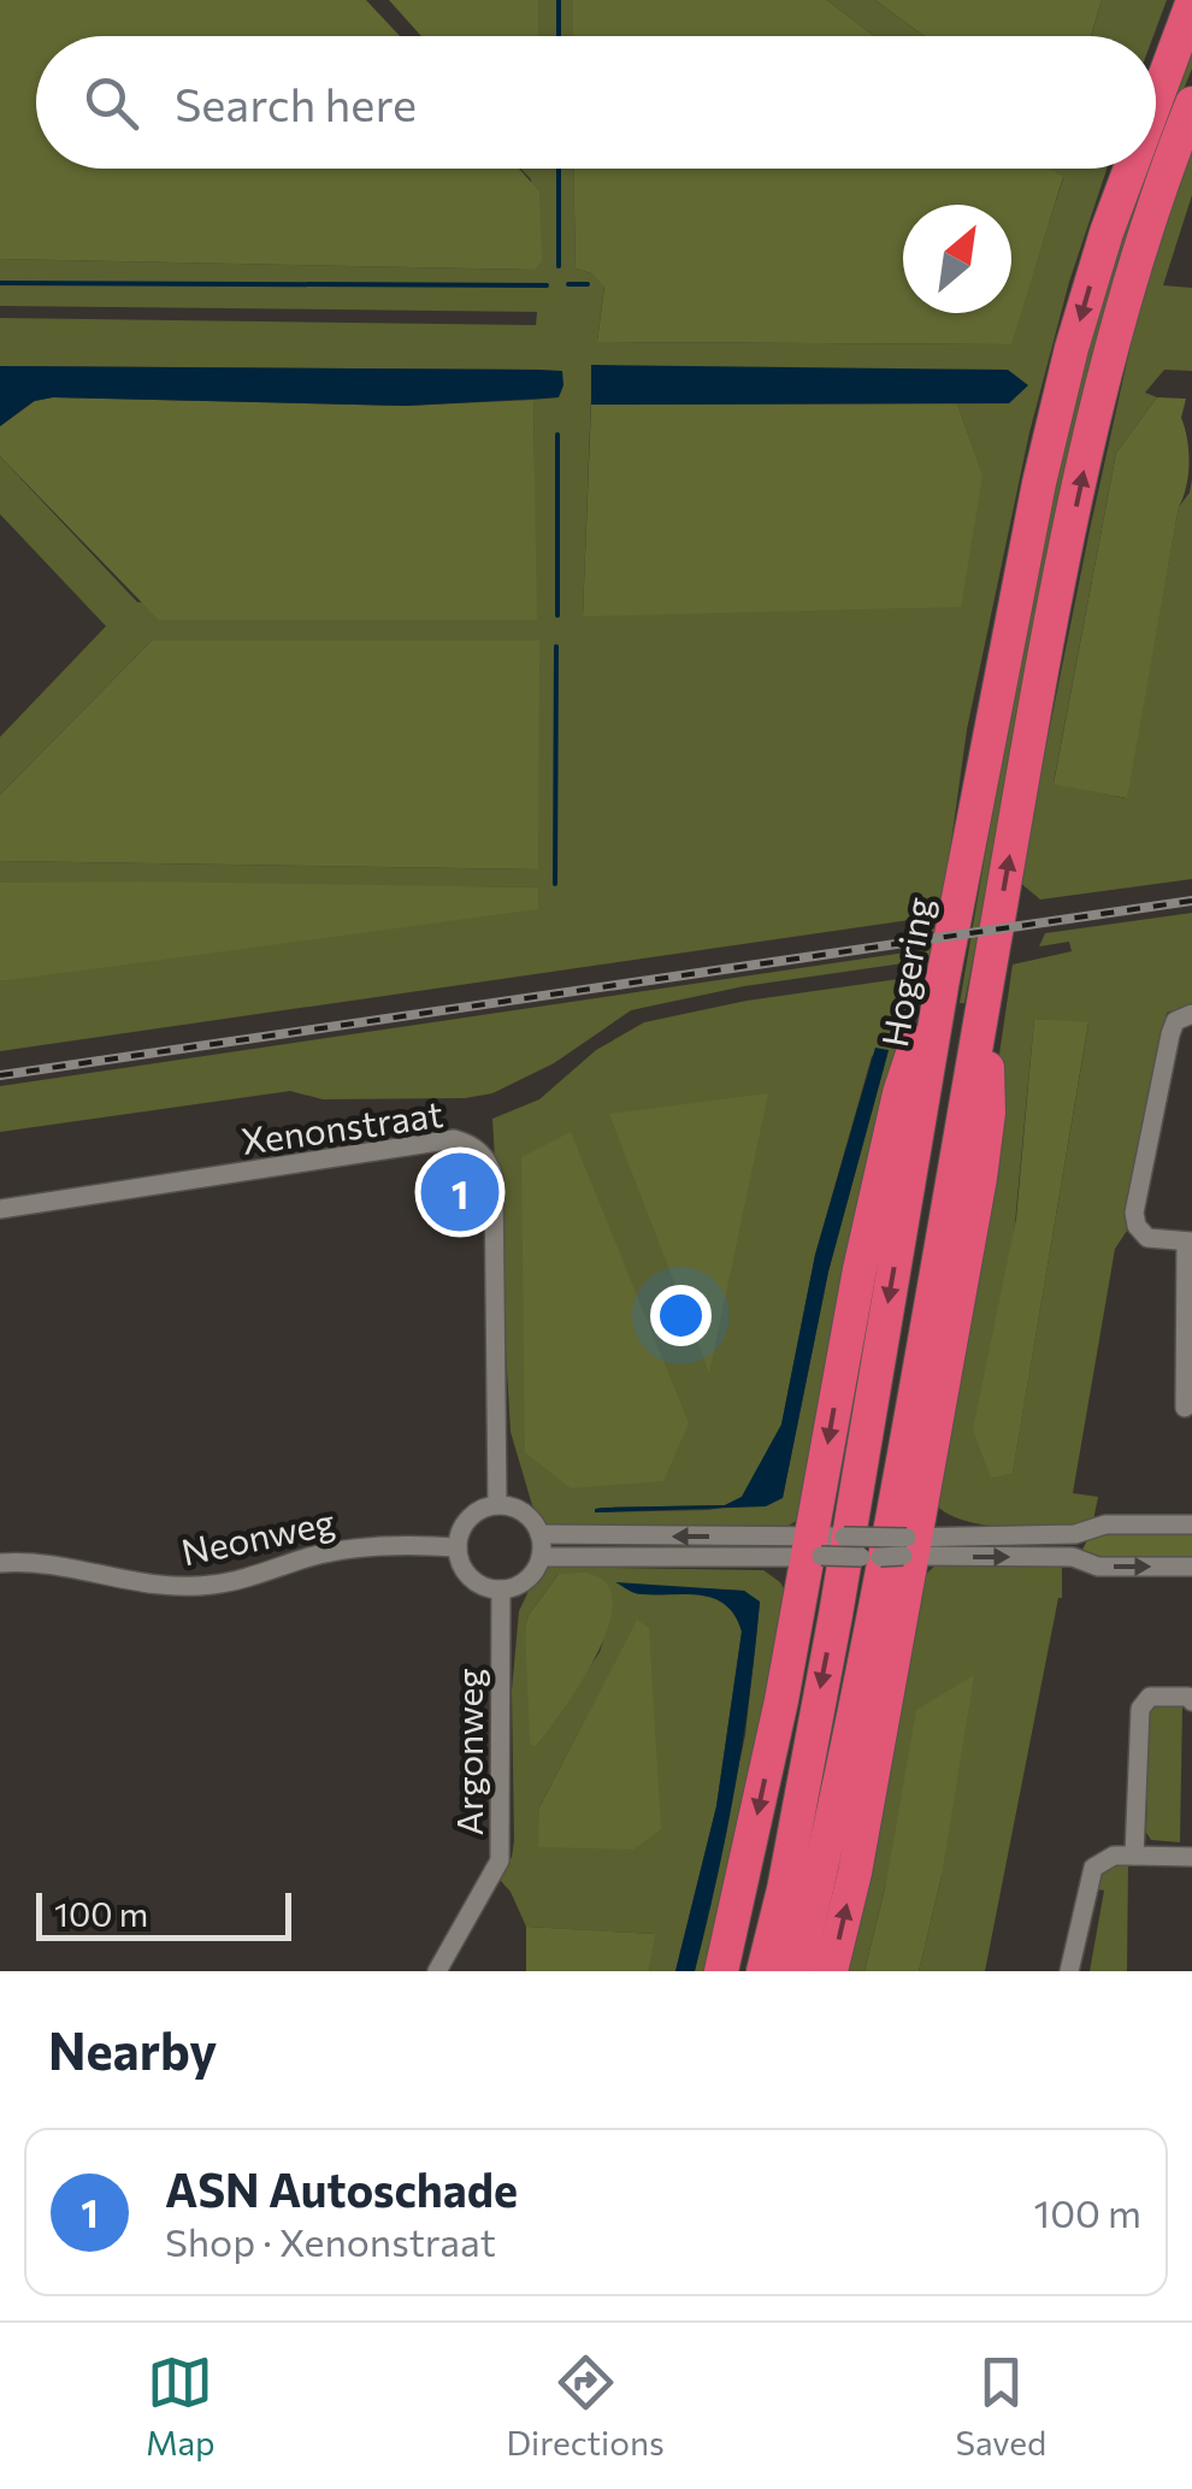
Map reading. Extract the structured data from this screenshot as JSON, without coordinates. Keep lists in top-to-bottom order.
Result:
{
  "streets": {
    "highway": ["Hogering"],
    "street": ["Xenonstraat", "Neonweg", "Argonweg"]
  },
  "crossings": [
    ["Xenonstraat", "Neonweg"],
    ["Xenonstraat", "Argonweg"],
    ["Neonweg", "Argonweg"]
  ],
  "scale_bar": "100 m",
  "north": "top right",
  "page": {
    "search": "Search here",
    "pins": "1",
    "scale": "100 m",
    "heading": "Nearby",
    "list": [
      {
        "mark": "1",
        "name": "ASN Autoschade",
        "note": "Shop · Xenonstraat",
        "value": "100 m"
      }
    ],
    "nav": ["Map", "Directions", "Saved"]
  }
}
